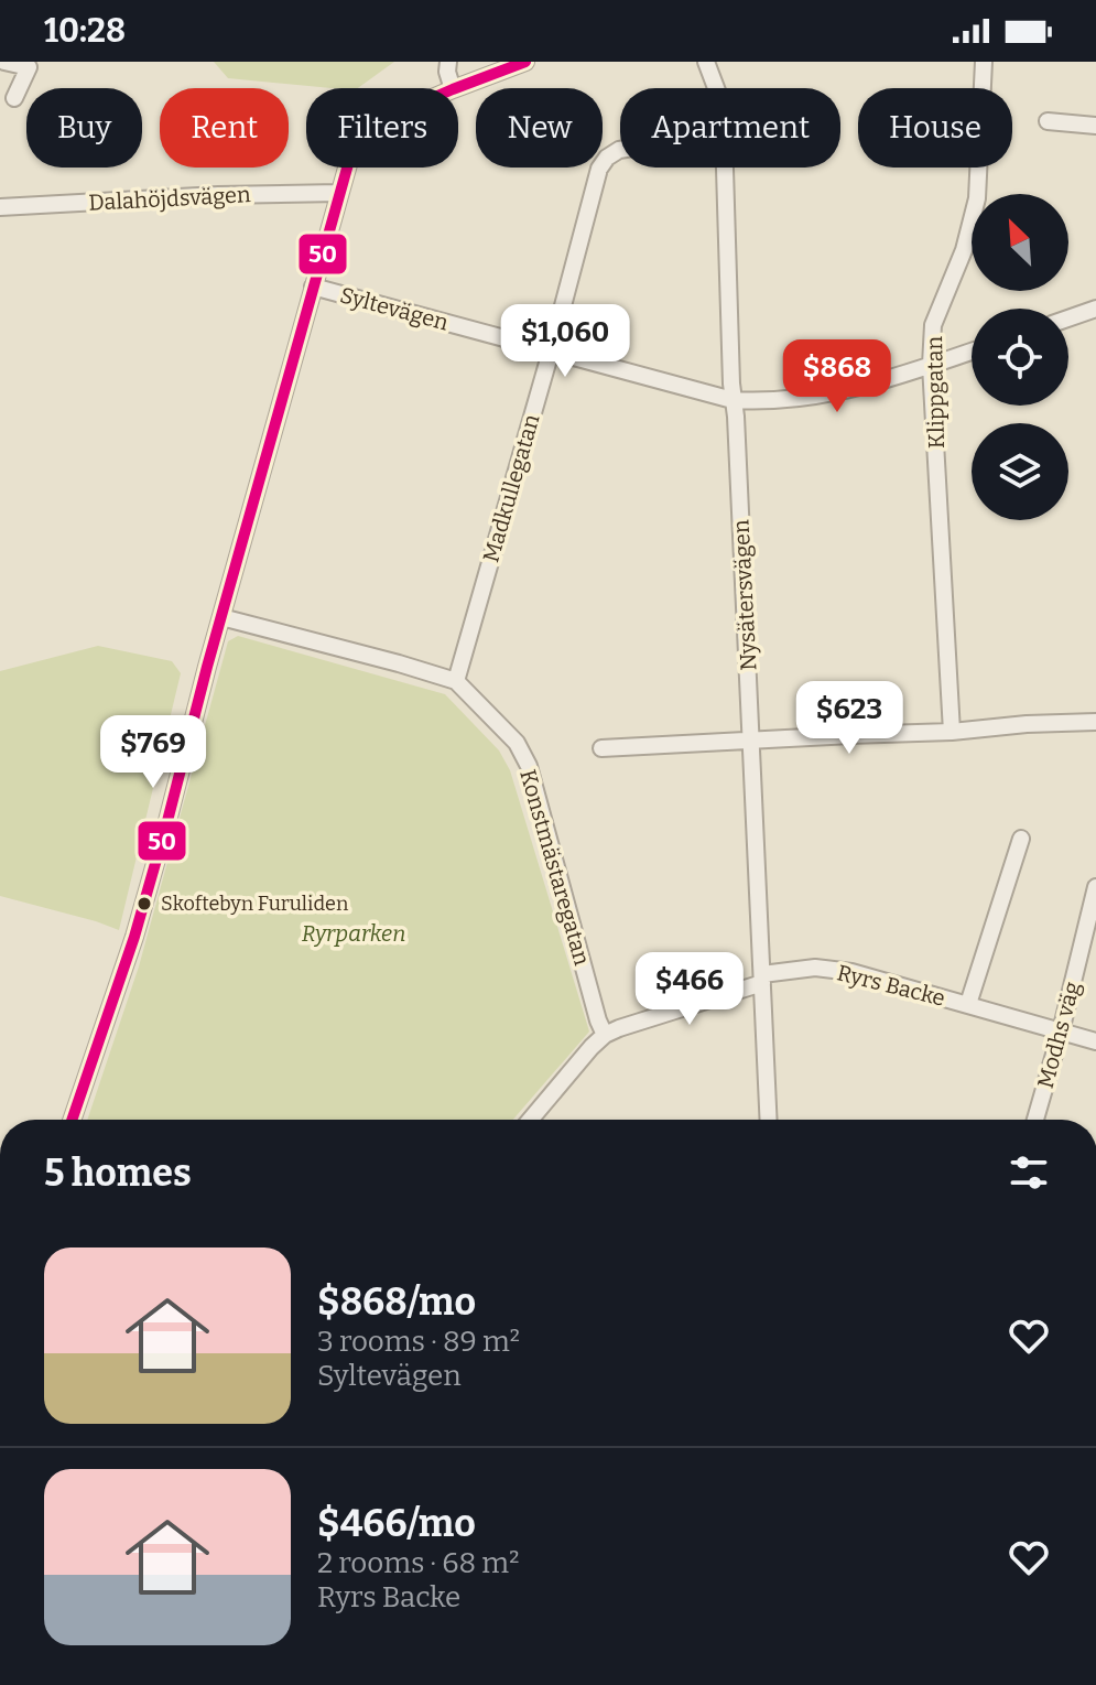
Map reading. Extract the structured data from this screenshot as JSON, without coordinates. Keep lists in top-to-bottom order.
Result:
{
  "streets": {
    "street": [
      "Dalahöjdsvägen",
      "Syltevägen",
      "Klippgatan",
      "Madkullegatan",
      "Nysätersvägen",
      "Konstmästaregatan",
      "Ryrs Backe",
      "Modhs väg"
    ]
  },
  "crossings": [
    ["Syltevägen", "Klippgatan"],
    ["Syltevägen", "Madkullegatan"],
    ["Syltevägen", "Nysätersvägen"],
    ["Madkullegatan", "Konstmästaregatan"],
    ["Nysätersvägen", "Ryrs Backe"],
    ["Konstmästaregatan", "Ryrs Backe"],
    ["Ryrs Backe", "Modhs väg"]
  ],
  "parks": ["Ryrparken"],
  "places": ["Skoftebyn Furuliden"],
  "lines": ["transit line 50"],
  "north": "top left",
  "page": {
    "status": "10:28",
    "chip": [
      "Buy",
      "Rent",
      "Filters",
      "New",
      "Apartment",
      "House"
    ],
    "price": [
      "$1,060",
      "$868",
      "$623",
      "$769",
      "$466"
    ],
    "heading": "5 homes",
    "list": [
      {
        "name": "$868/mo",
        "note": "3 rooms · 89 m² · Syltevägen"
      },
      {
        "name": "$466/mo",
        "note": "2 rooms · 68 m² · Ryrs Backe"
      }
    ]
  }
}
